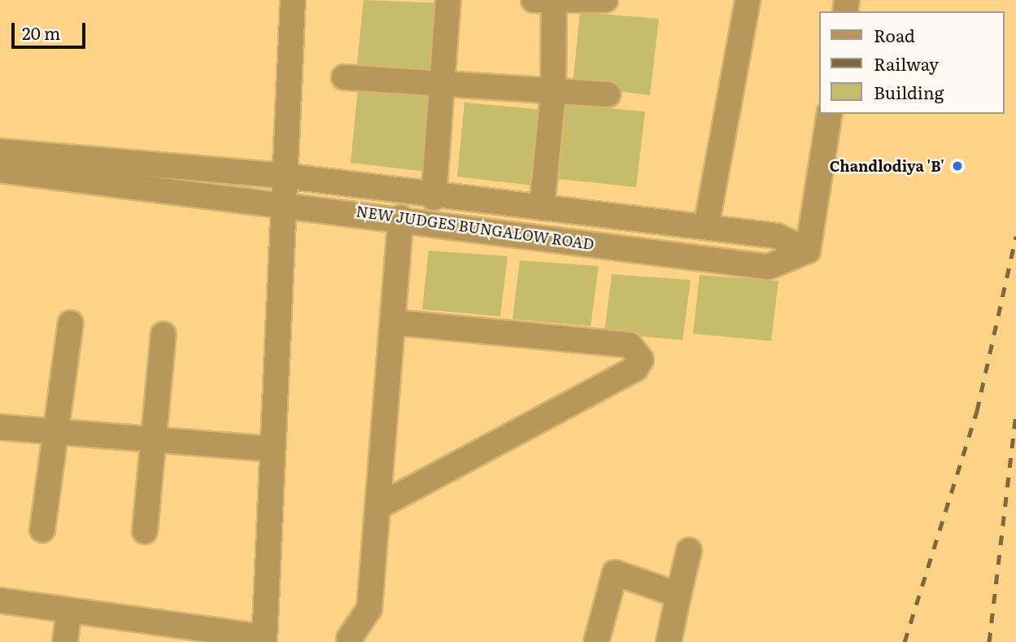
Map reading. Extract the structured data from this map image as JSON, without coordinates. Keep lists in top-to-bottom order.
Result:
{
  "streets": {
    "street": ["NEW JUDGES BUNGALOW ROAD"]
  },
  "places": ["Chandlodiya 'B'"],
  "legend": ["Road", "Railway", "Building"],
  "scale_bar": "20 m"
}
